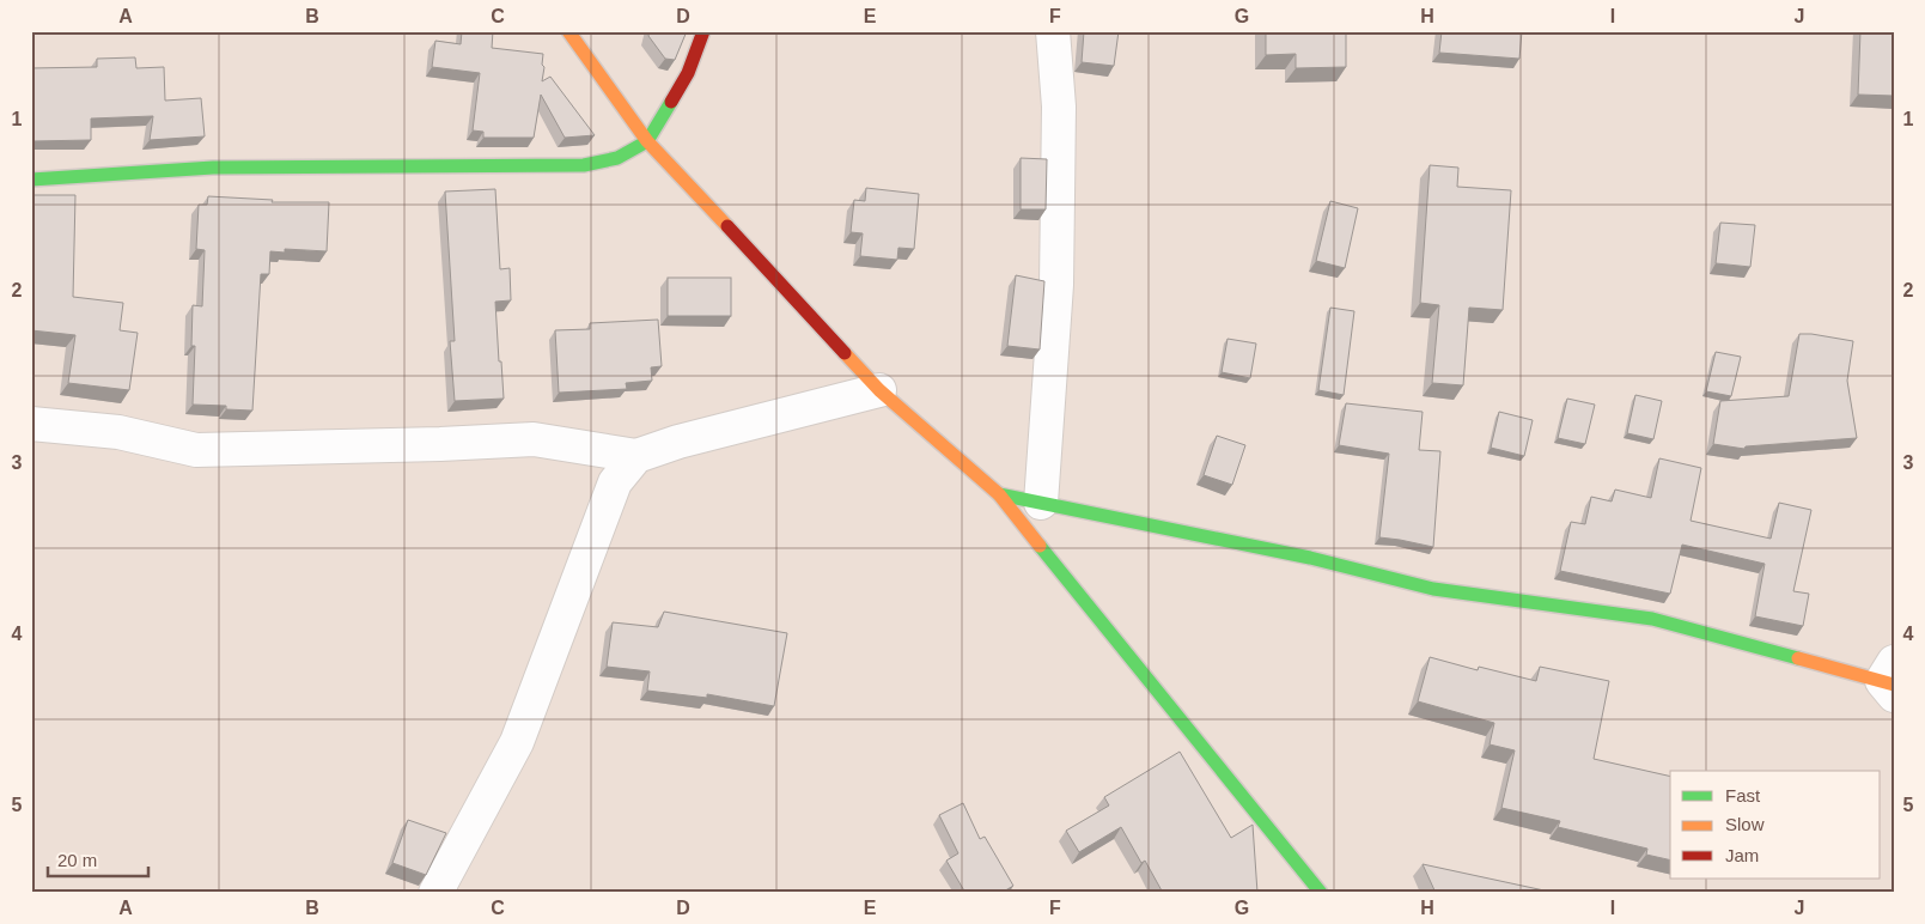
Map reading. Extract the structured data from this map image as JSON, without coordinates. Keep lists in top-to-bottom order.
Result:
{
  "legend": ["Fast", "Slow", "Jam"],
  "scale_bar": "20 m",
  "grid": {
    "columns": [
      "A",
      "B",
      "C",
      "D",
      "E",
      "F",
      "G",
      "H",
      "I",
      "J"
    ],
    "rows": [
      "1",
      "2",
      "3",
      "4",
      "5"
    ]
  }
}
